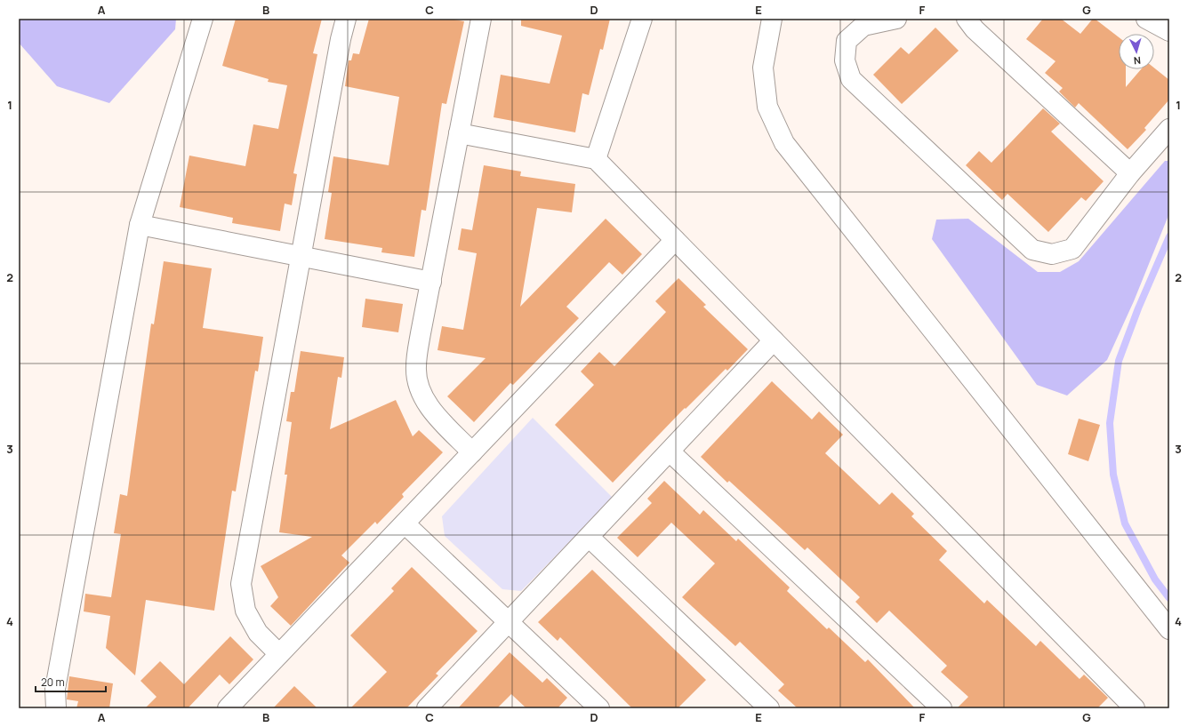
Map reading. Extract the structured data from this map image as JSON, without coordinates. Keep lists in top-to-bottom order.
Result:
{
  "scale_bar": "20 m",
  "north": "bottom",
  "grid": {
    "columns": [
      "A",
      "B",
      "C",
      "D",
      "E",
      "F",
      "G"
    ],
    "rows": [
      "1",
      "2",
      "3",
      "4"
    ]
  }
}
